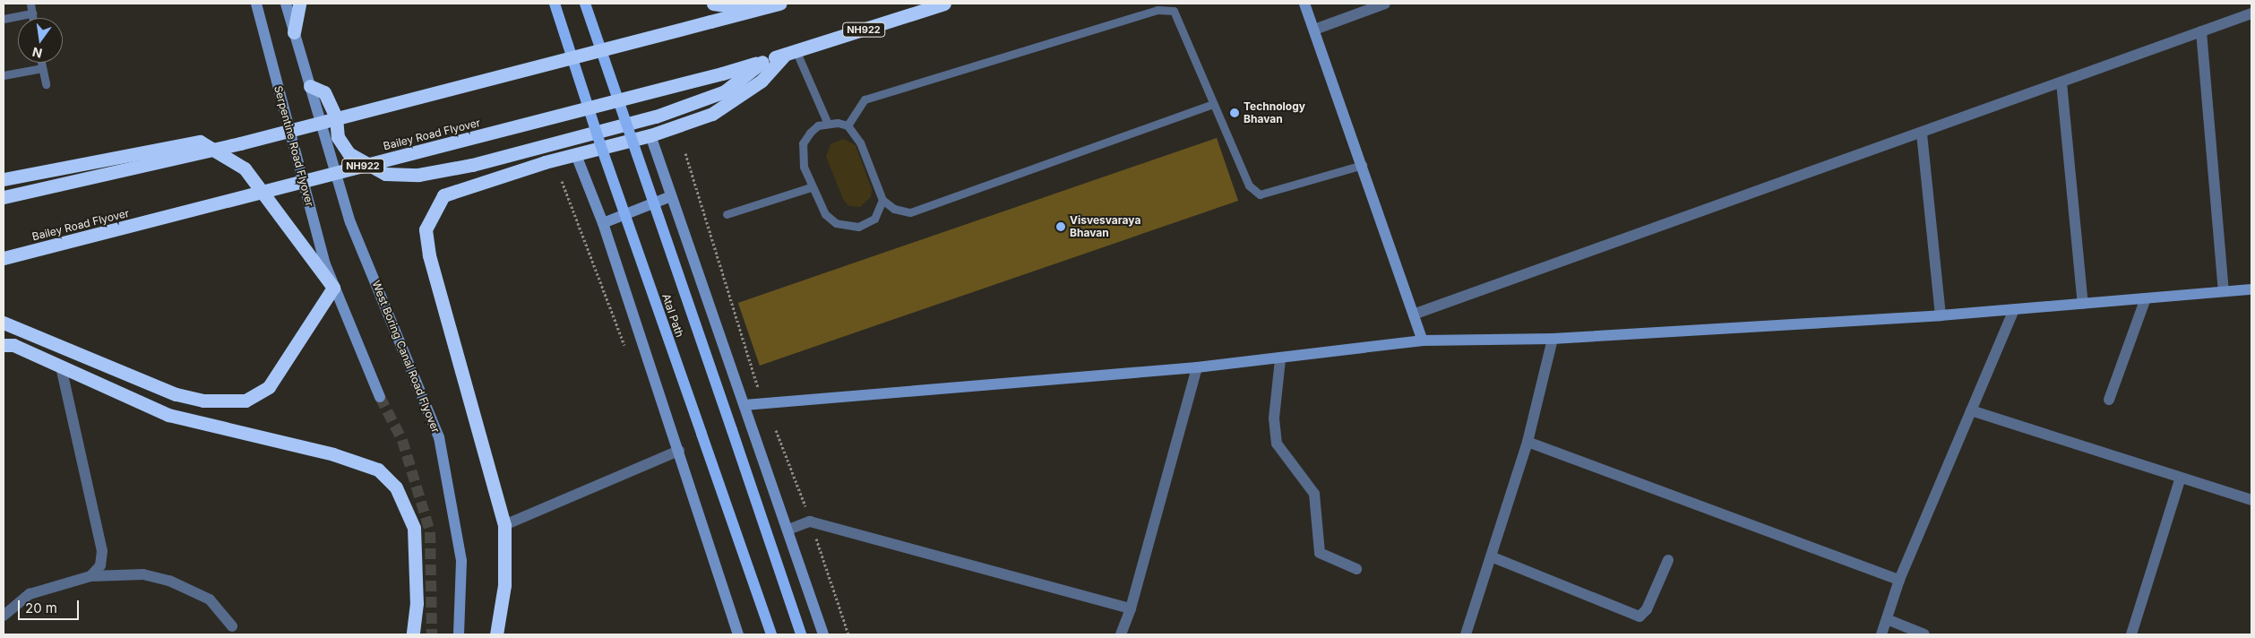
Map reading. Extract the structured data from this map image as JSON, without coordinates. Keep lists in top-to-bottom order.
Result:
{
  "streets": {
    "highway": ["NH922", "Bailey Road Flyover"],
    "main road": ["Atal Path"],
    "street": ["Serpentine Road Flyover", "West Boring Canal Road Flyover"]
  },
  "crossings": [
    ["NH922", "Bailey Road Flyover"]
  ],
  "places": ["Technology Bhavan", "Visvesvaraya Bhavan"],
  "scale_bar": "20 m",
  "north": "bottom"
}
